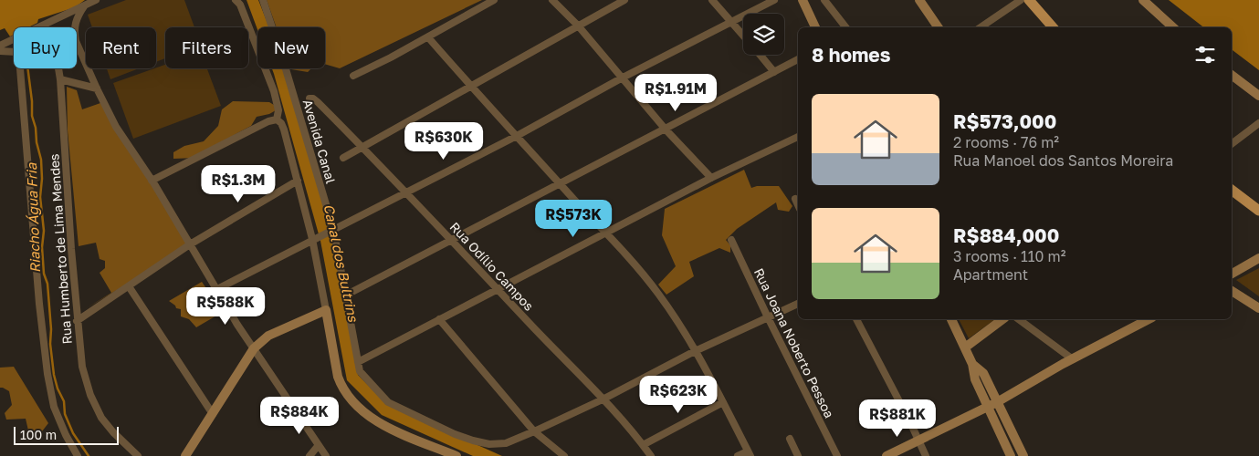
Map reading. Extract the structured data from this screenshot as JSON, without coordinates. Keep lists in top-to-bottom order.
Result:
{
  "streets": {
    "street": [
      "Avenida Canal",
      "Rua Humberto de Lima Mendes",
      "Rua Odílio Campos",
      "Rua Joana Noberto Pessoa"
    ]
  },
  "water": ["Riacho Água Fria", "Canal dos Bultrins"],
  "scale_bar": "100 m",
  "page": {
    "chip": [
      "Buy",
      "Rent",
      "Filters",
      "New"
    ],
    "heading": "8 homes",
    "price": [
      "R$1.91M",
      "R$630K",
      "R$1.3M",
      "R$573K",
      "R$588K",
      "R$623K",
      "R$884K",
      "R$881K"
    ],
    "list": [
      {
        "name": "R$573,000",
        "note": "2 rooms · 76 m² · Rua Manoel dos Santos Moreira"
      },
      {
        "name": "R$884,000",
        "note": "3 rooms · 110 m² · Apartment"
      }
    ],
    "scale": "100 m"
  }
}
